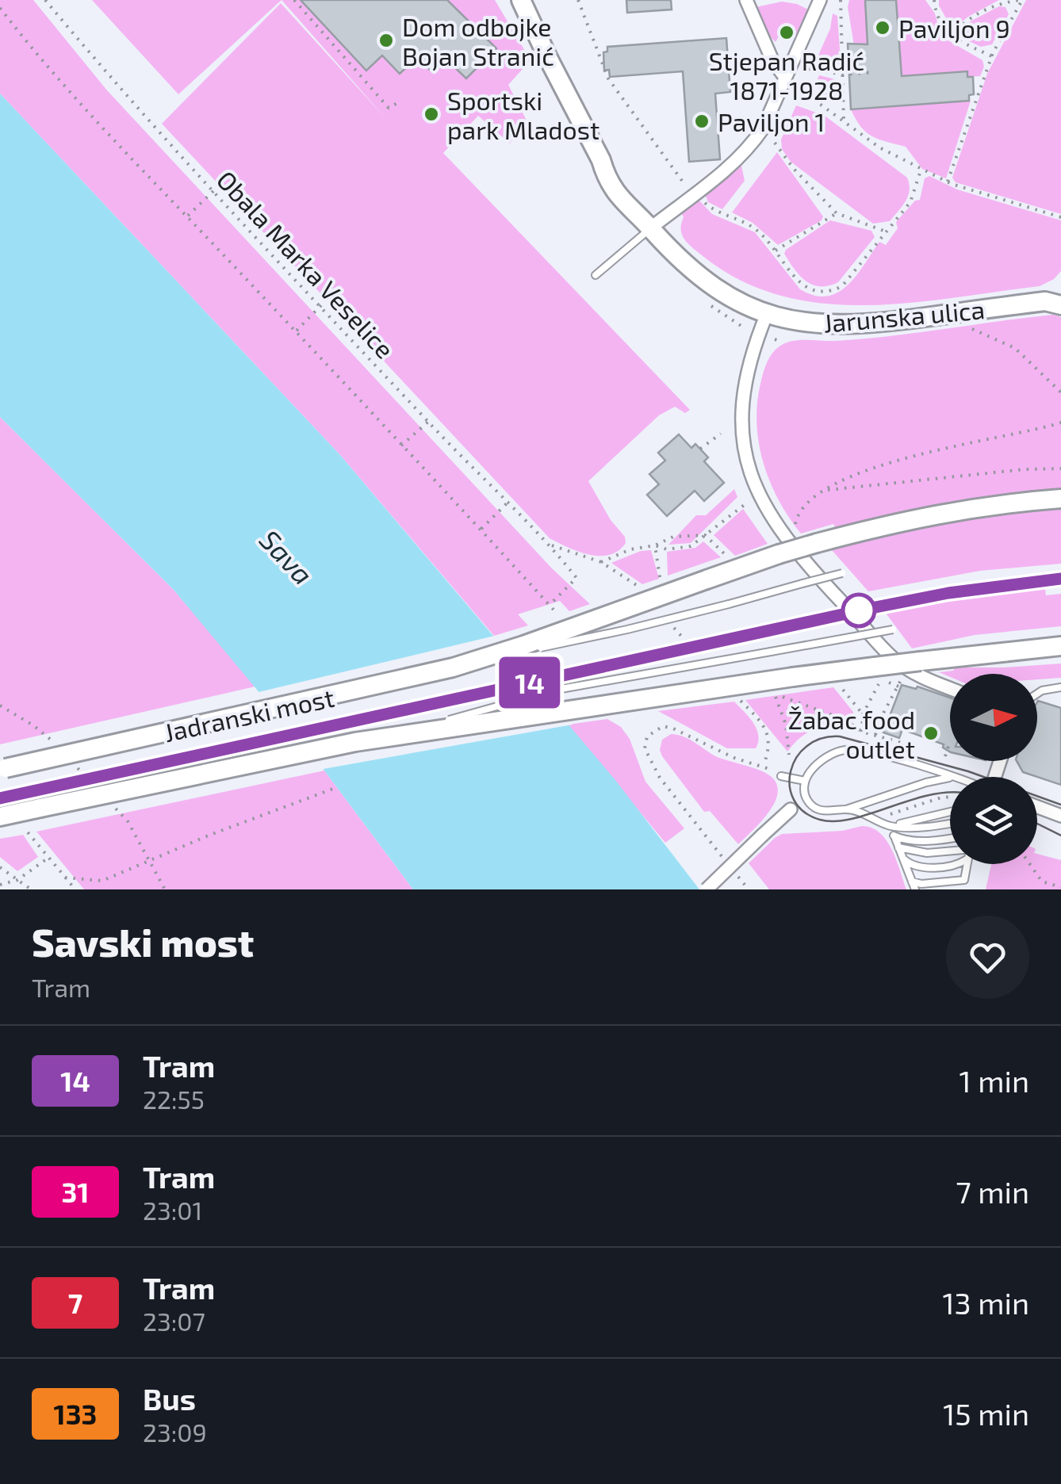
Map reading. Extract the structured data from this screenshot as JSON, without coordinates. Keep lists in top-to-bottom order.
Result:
{
  "streets": {
    "main road": ["Jarunska ulica", "Jadranski most"],
    "path": ["Obala Marka Veselice"]
  },
  "water": ["Sava"],
  "places": [
    "Paviljon 9",
    "Stjepan Radić 1871-1928",
    "Dom odbojke Bojan Stranić",
    "Sportski park Mladost",
    "Paviljon 1",
    "Žabac food outlet"
  ],
  "lines": ["tram line 14"],
  "north": "right",
  "page": {
    "on_map": "14",
    "heading": ["Savski most", "Tram"],
    "list": [
      {
        "mark": "14",
        "name": "Tram",
        "note": "22:55",
        "value": "1 min"
      },
      {
        "mark": "31",
        "name": "Tram",
        "note": "23:01",
        "value": "7 min"
      },
      {
        "mark": "7",
        "name": "Tram",
        "note": "23:07",
        "value": "13 min"
      },
      {
        "mark": "133",
        "name": "Bus",
        "note": "23:09",
        "value": "15 min"
      }
    ]
  }
}
